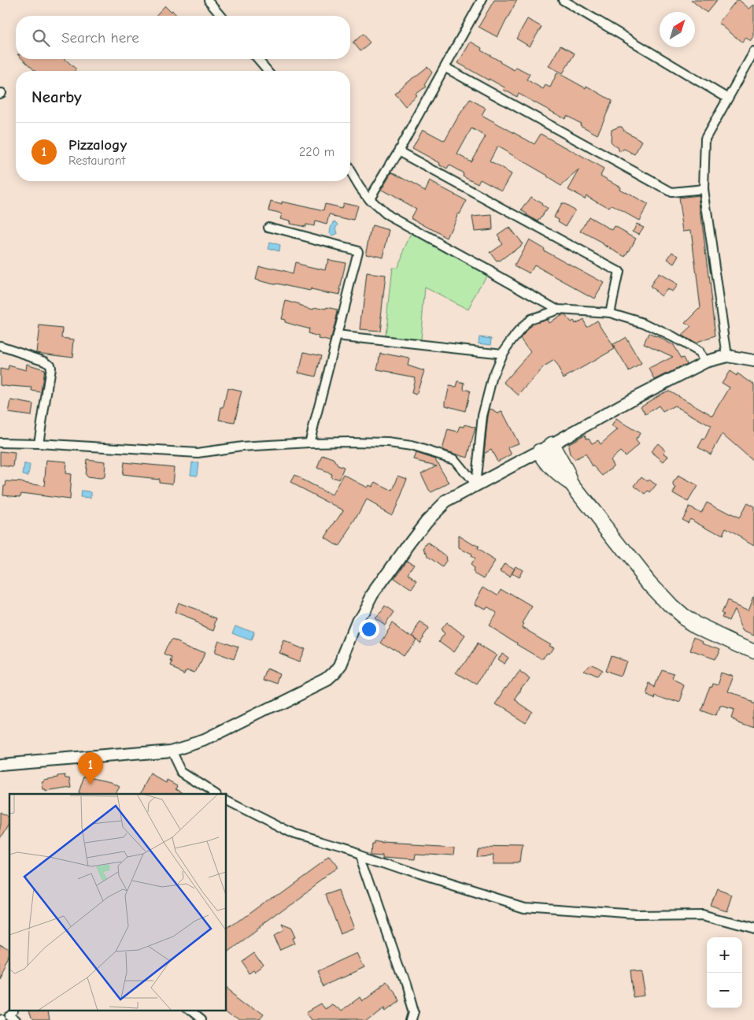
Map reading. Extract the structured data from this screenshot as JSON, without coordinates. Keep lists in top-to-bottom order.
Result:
{
  "north": "top right",
  "page": {
    "search": "Search here",
    "heading": "Nearby",
    "list": [
      {
        "mark": "1",
        "name": "Pizzalogy",
        "note": "Restaurant",
        "value": "220 m"
      }
    ],
    "pins": "1",
    "map_buttons": ["+", "−"]
  }
}
